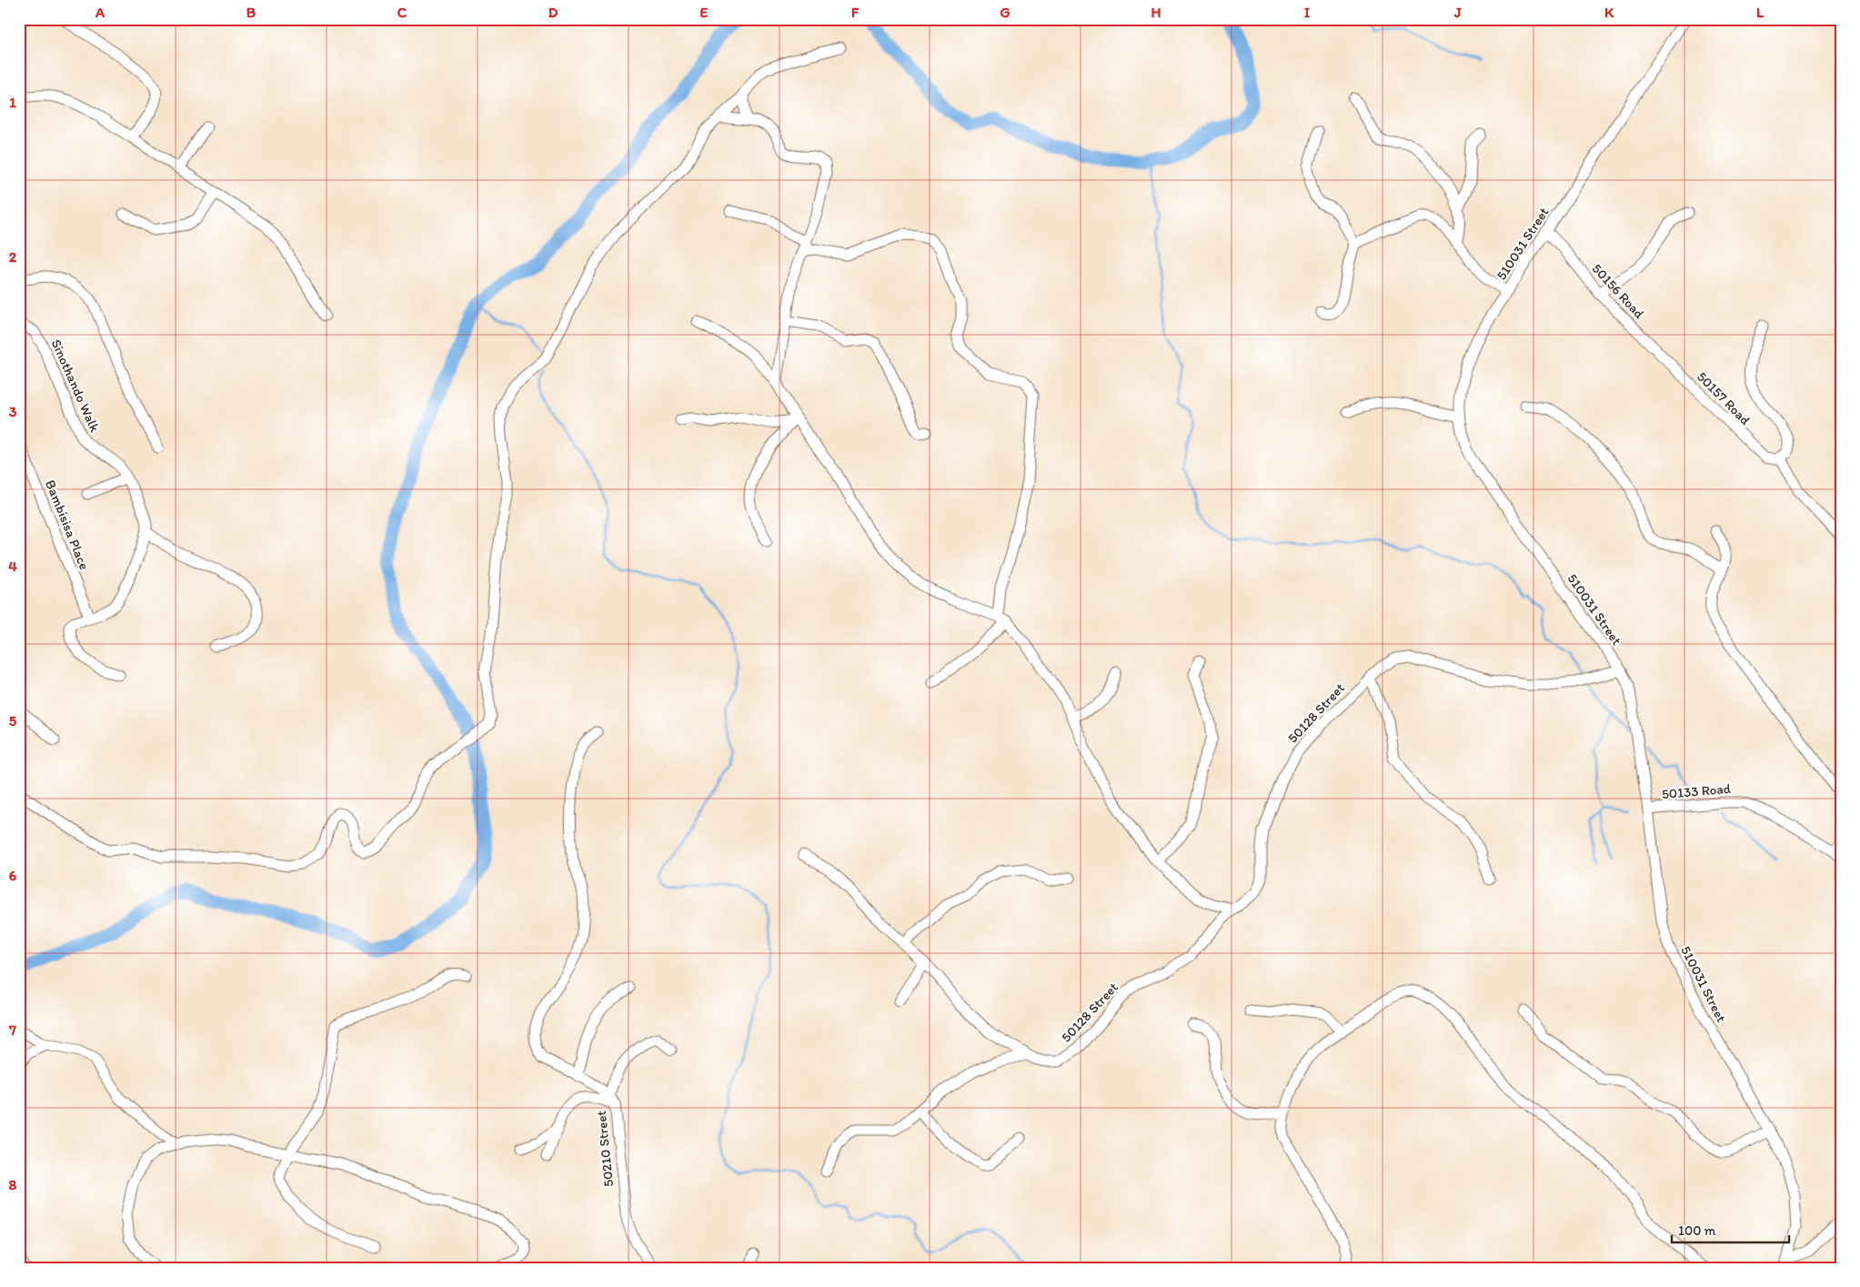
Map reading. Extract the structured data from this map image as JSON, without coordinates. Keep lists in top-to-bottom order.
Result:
{
  "streets": {
    "street": [
      "510031 Street",
      "50156 Road",
      "Sinothando Walk",
      "50157 Road",
      "Bambisisa Place",
      "50128 Street",
      "50133 Road",
      "50210 Street"
    ]
  },
  "crossings": [
    ["510031 Street", "50156 Road"],
    ["510031 Street", "50128 Street"],
    ["510031 Street", "50133 Road"],
    ["50156 Road", "50157 Road"],
    ["Sinothando Walk", "Bambisisa Place"]
  ],
  "scale_bar": "100 m",
  "grid": {
    "columns": [
      "A",
      "B",
      "C",
      "D",
      "E",
      "F",
      "G",
      "H",
      "I",
      "J",
      "K",
      "L"
    ],
    "rows": [
      "1",
      "2",
      "3",
      "4",
      "5",
      "6",
      "7",
      "8"
    ]
  }
}
